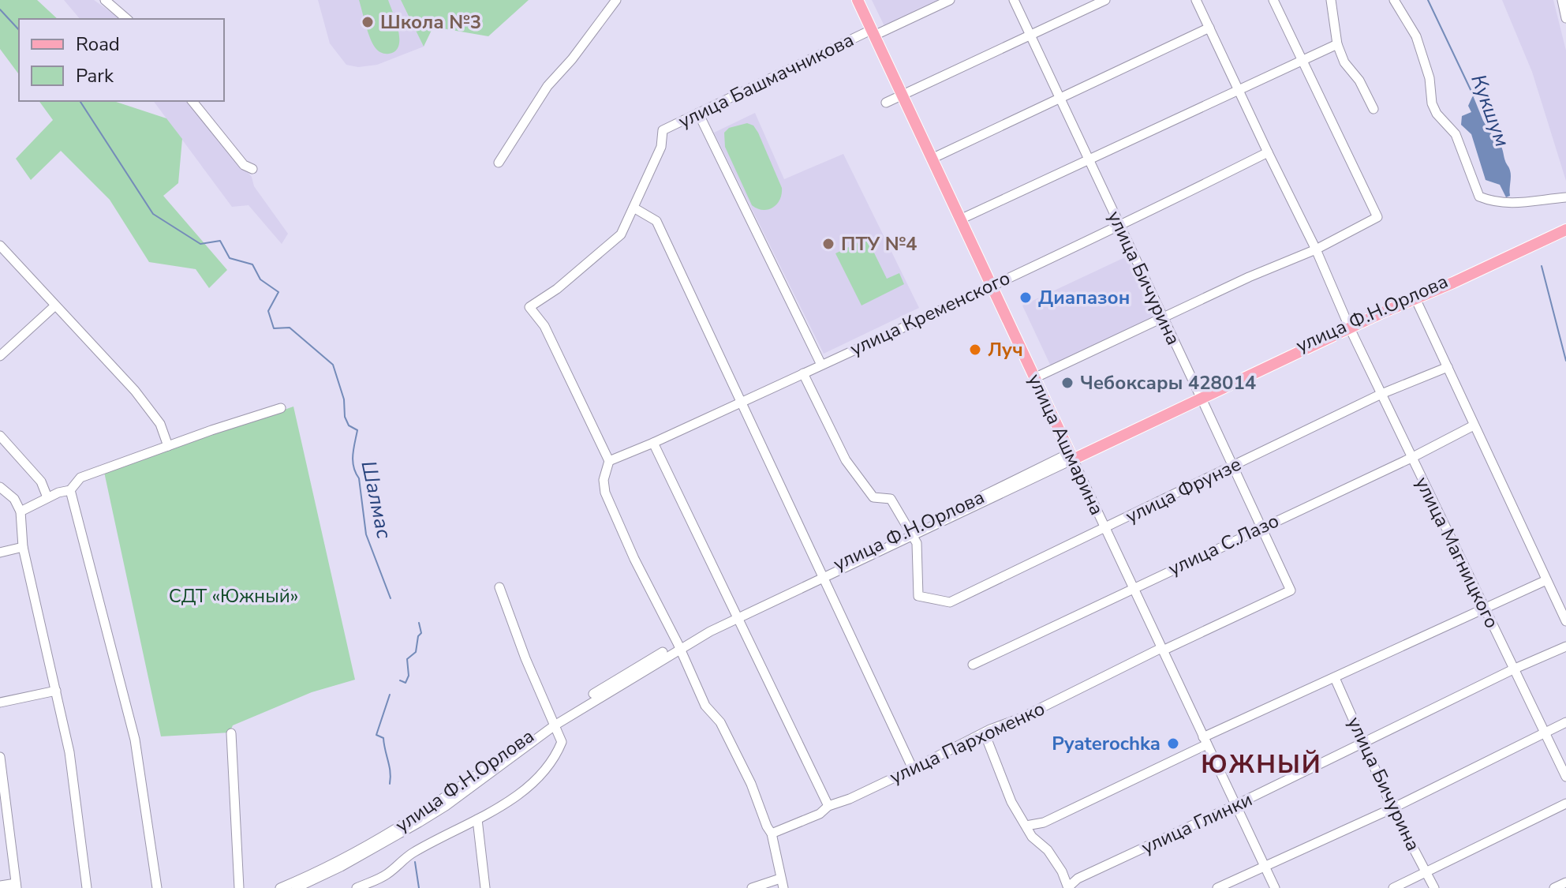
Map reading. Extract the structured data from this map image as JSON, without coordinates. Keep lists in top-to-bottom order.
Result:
{
  "streets": {
    "main road": ["улица Ф.Н.Орлова", "улица Ашмарина"],
    "street": [
      "улица Башмачникова",
      "улица Бичурина",
      "улица Кременского",
      "улица Фрунзе",
      "улица С.Лазо",
      "улица Магницкого",
      "улица Пархоменко",
      "улица Глинки"
    ]
  },
  "crossings": [
    ["улица Башмачникова", "улица Кременского"],
    ["улица Башмачникова", "улица Ашмарина"],
    ["улица Бичурина", "улица Кременского"],
    ["улица Бичурина", "улица Ф.Н.Орлова"],
    ["улица Бичурина", "улица Фрунзе"],
    ["улица Бичурина", "улица С.Лазо"],
    ["улица Бичурина", "улица Пархоменко"],
    ["улица Бичурина", "улица Глинки"],
    ["улица Кременского", "улица Ашмарина"],
    ["улица Кременского", "улица Магницкого"],
    ["улица Ф.Н.Орлова", "улица Ашмарина"],
    ["улица Ф.Н.Орлова", "улица Фрунзе"],
    ["улица Ф.Н.Орлова", "улица Магницкого"],
    ["улица Ашмарина", "улица Фрунзе"],
    ["улица Ашмарина", "улица С.Лазо"],
    ["улица Ашмарина", "улица Пархоменко"],
    ["улица Ашмарина", "улица Глинки"],
    ["улица Фрунзе", "улица Магницкого"],
    ["улица С.Лазо", "улица Магницкого"],
    ["улица Магницкого", "улица Глинки"]
  ],
  "districts": ["ЮЖНЫЙ"],
  "water": ["Кукшум", "Шалмас"],
  "parks": ["СДТ «Южный»"],
  "places": [
    "Школа №3",
    "ПТУ №4",
    "Диапазон",
    "Луч",
    "Чебоксары 428014",
    "Pyaterochka"
  ],
  "legend": ["Road", "Park"]
}
